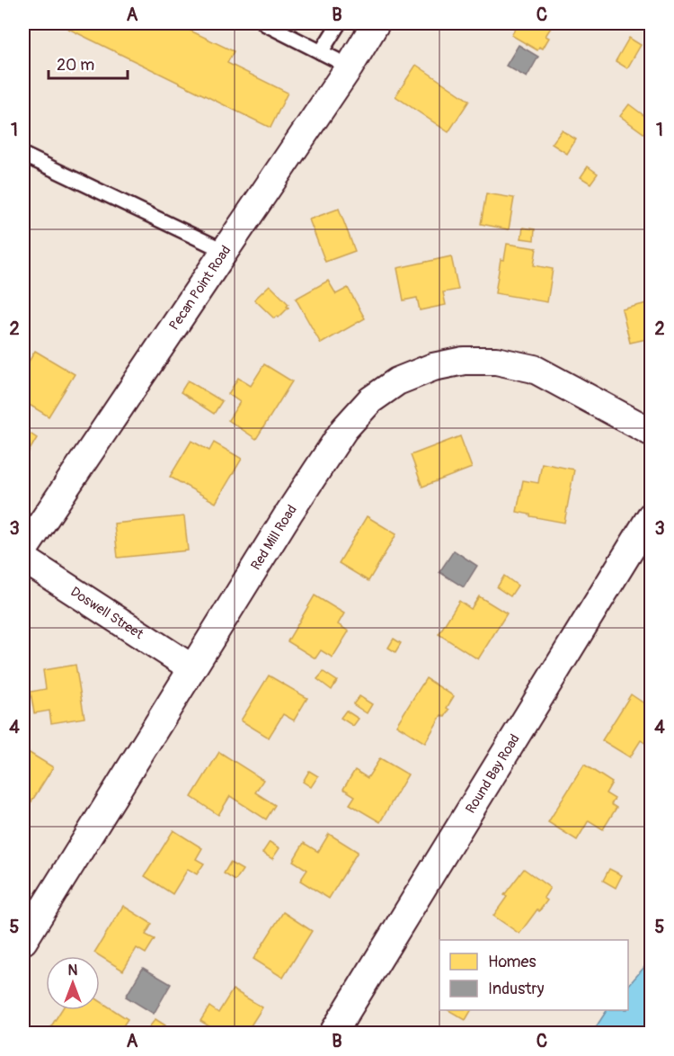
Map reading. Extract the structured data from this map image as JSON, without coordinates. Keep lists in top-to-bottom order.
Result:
{
  "streets": {
    "street": [
      "Pecan Point Road",
      "Red Mill Road",
      "Doswell Street",
      "Round Bay Road"
    ]
  },
  "crossings": [
    ["Red Mill Road", "Doswell Street"]
  ],
  "legend": ["Homes", "Industry"],
  "scale_bar": "20 m",
  "north": "top",
  "grid": {
    "columns": ["A", "B", "C"],
    "rows": [
      "1",
      "2",
      "3",
      "4",
      "5"
    ]
  }
}
